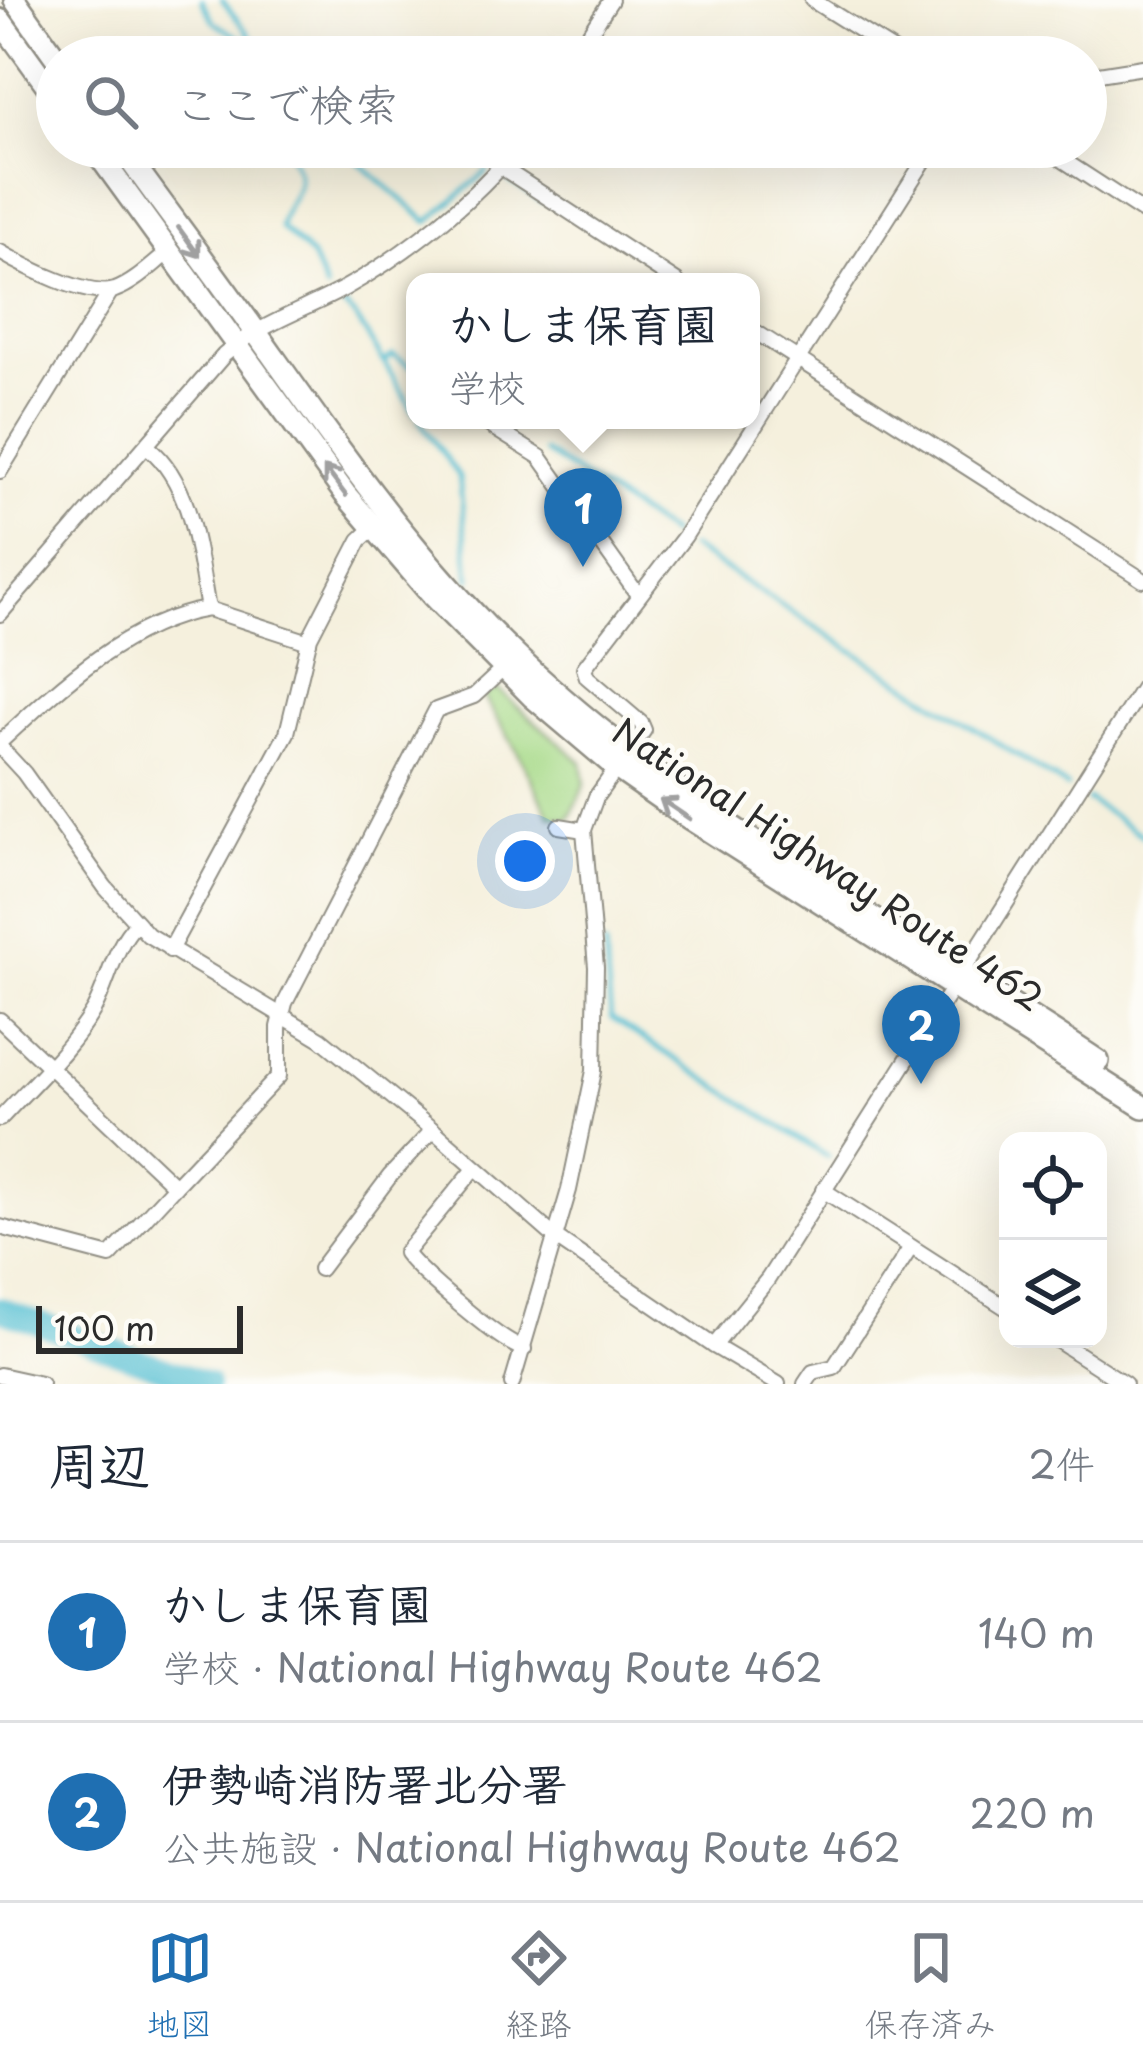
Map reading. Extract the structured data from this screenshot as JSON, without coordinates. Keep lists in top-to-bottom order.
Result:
{
  "streets": {
    "highway": ["National Highway Route 462"]
  },
  "scale_bar": "100 m",
  "page": {
    "search": "ここで検索",
    "popup": ["かしま保育園", "学校"],
    "pins": ["1", "2"],
    "scale": "100 m",
    "heading": ["周辺", "2件"],
    "list": [
      {
        "mark": "1",
        "name": "かしま保育園",
        "note": "学校 · National Highway Route 462",
        "value": "140 m"
      },
      {
        "mark": "2",
        "name": "伊勢崎消防署北分署",
        "note": "公共施設 · National Highway Route 462",
        "value": "220 m"
      }
    ],
    "nav": ["地図", "経路", "保存済み"]
  }
}
